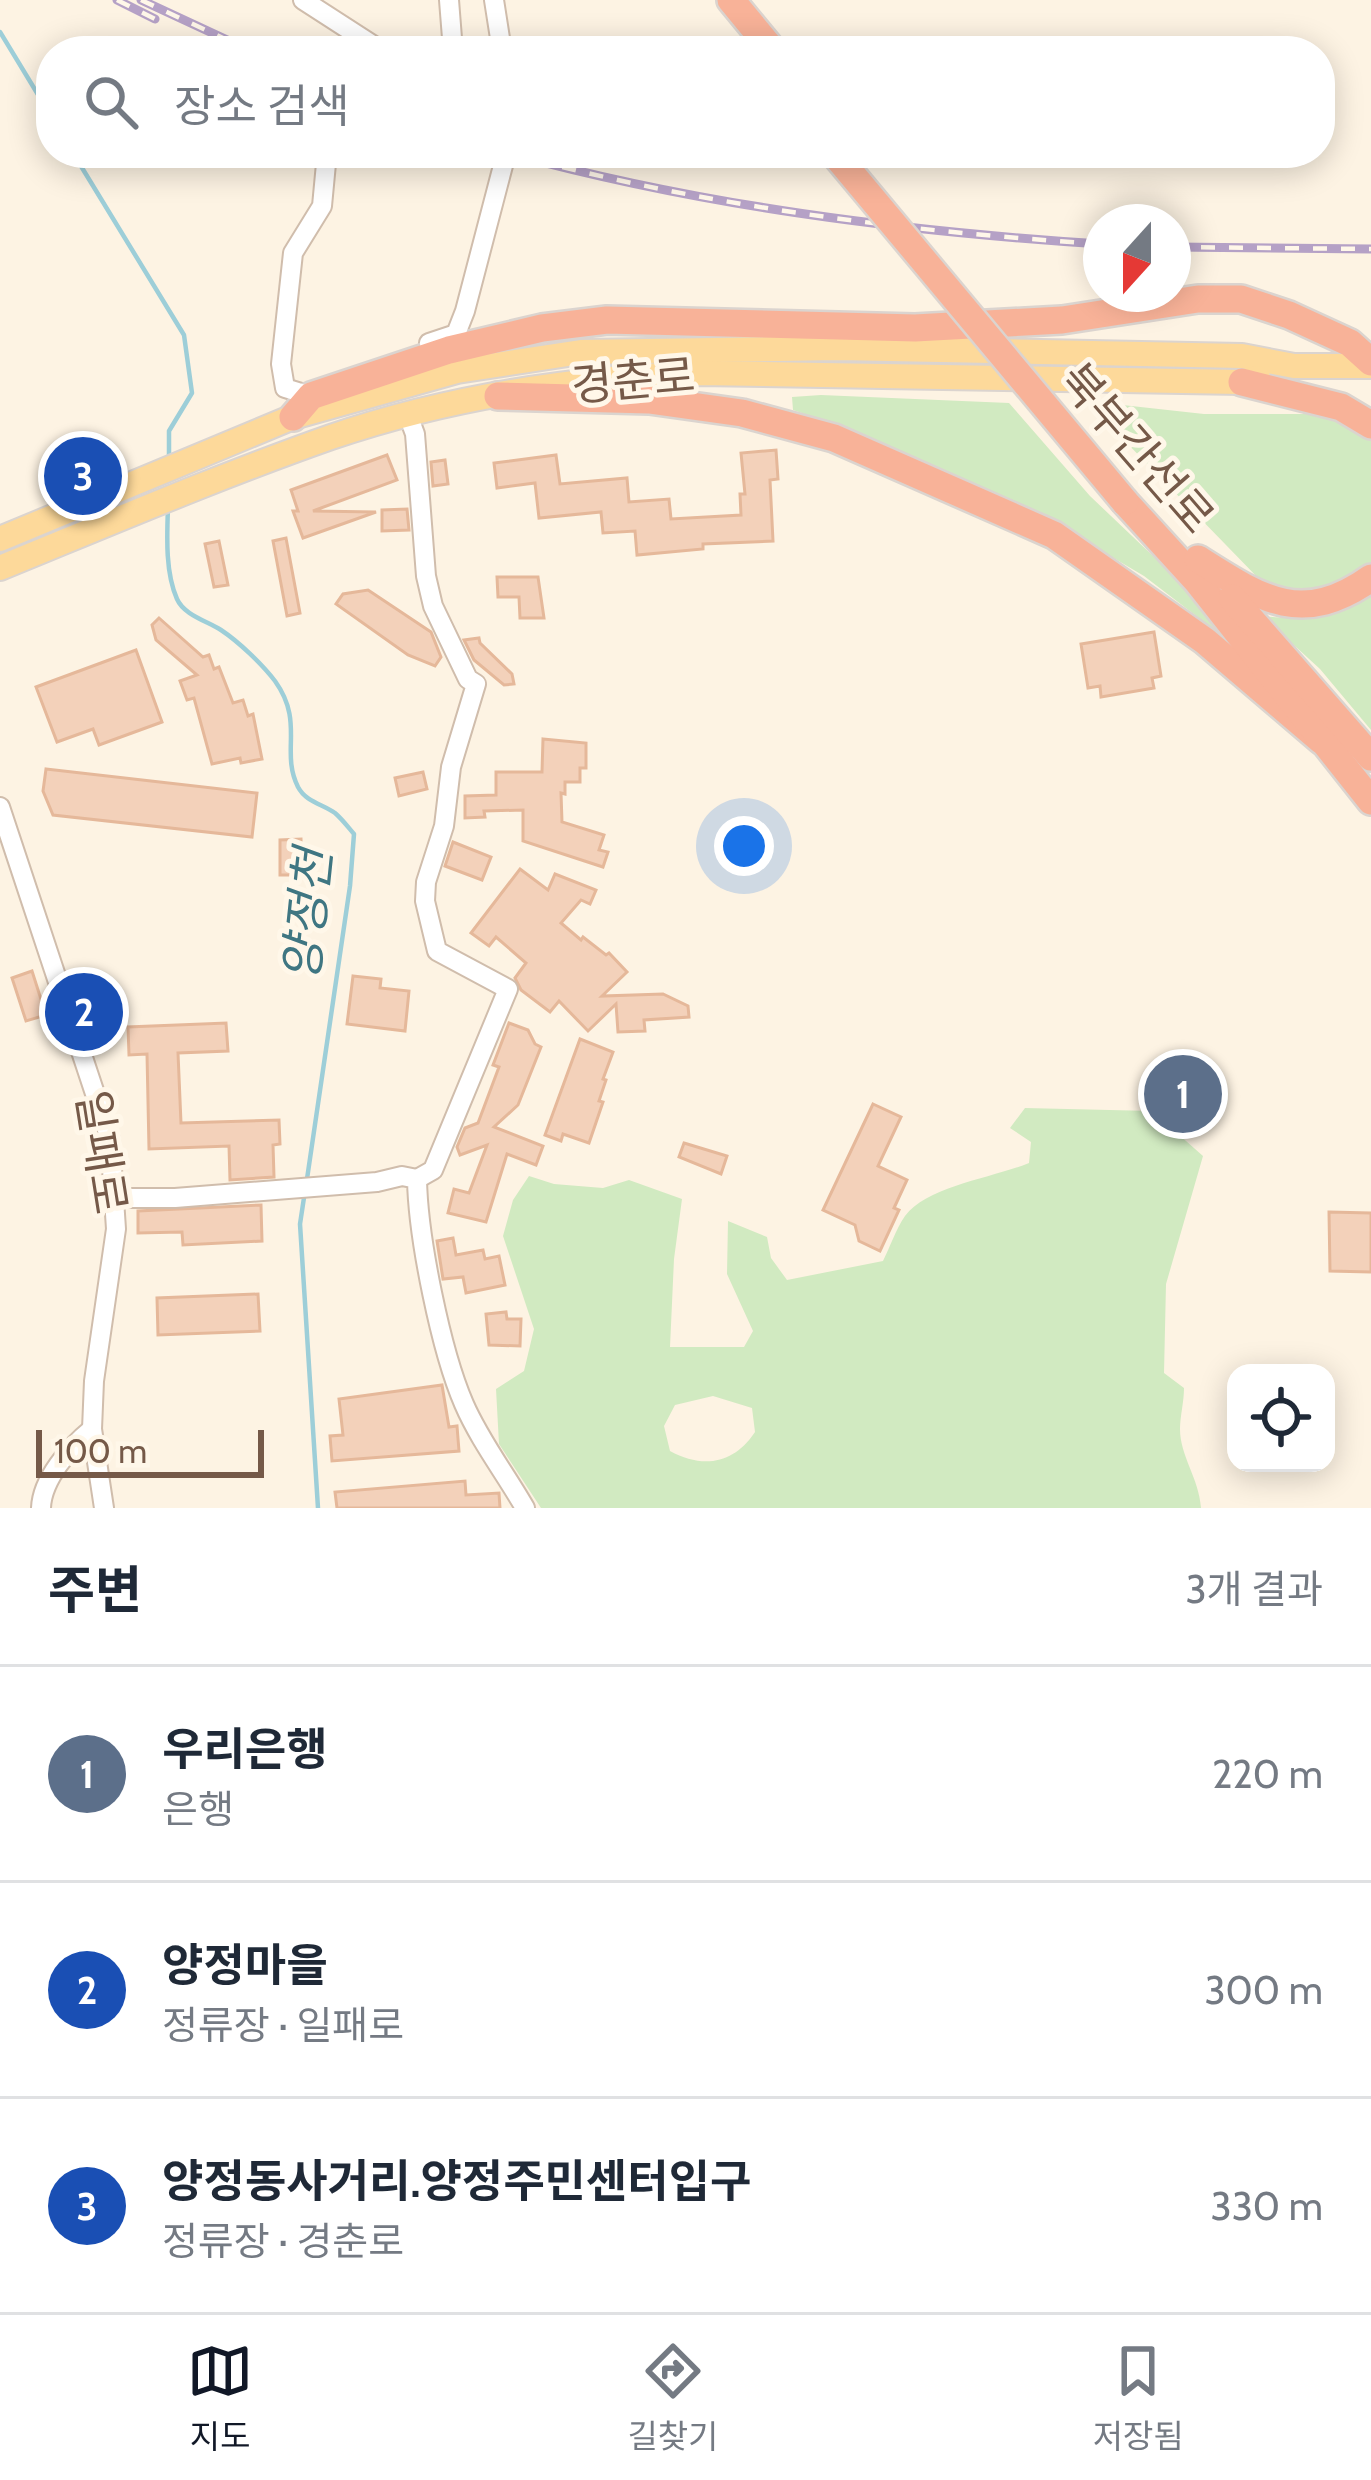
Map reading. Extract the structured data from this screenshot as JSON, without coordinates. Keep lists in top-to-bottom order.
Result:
{
  "streets": {
    "highway": ["북부간선로"],
    "main road": ["경춘로"],
    "street": ["일패로"]
  },
  "water": ["양정천"],
  "scale_bar": "100 m",
  "north": "bottom",
  "page": {
    "search": "장소 검색",
    "pins": ["3", "2", "1"],
    "scale": "100 m",
    "heading": ["주변", "3개 결과"],
    "list": [
      {
        "mark": "1",
        "name": "우리은행",
        "note": "은행",
        "value": "220 m"
      },
      {
        "mark": "2",
        "name": "양정마을",
        "note": "정류장 · 일패로",
        "value": "300 m"
      },
      {
        "mark": "3",
        "name": "양정동사거리.양정주민센터입구",
        "note": "정류장 · 경춘로",
        "value": "330 m"
      }
    ],
    "nav": ["지도", "길찾기", "저장됨"]
  }
}
